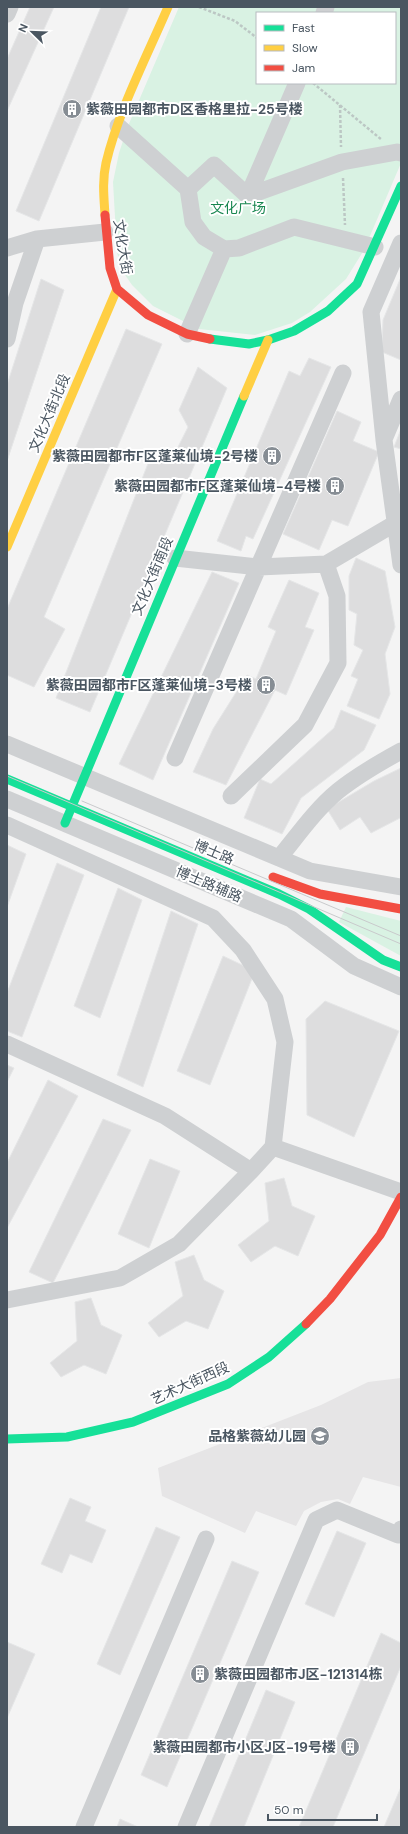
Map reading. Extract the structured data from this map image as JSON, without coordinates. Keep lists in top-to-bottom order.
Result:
{
  "streets": {
    "street": [
      "文化大街",
      "文化大街北段",
      "文化大街南段",
      "博士路",
      "博士路辅路",
      "艺术大街西段"
    ]
  },
  "crossings": [
    ["文化大街", "文化大街北段"],
    ["文化大街", "文化大街南段"],
    ["文化大街南段", "博士路"],
    ["文化大街南段", "博士路辅路"]
  ],
  "parks": ["文化广场"],
  "places": {
    "building": [
      "紫薇田园都市D区香格里拉-25号楼",
      "紫薇田园都市F区蓬莱仙境-2号楼",
      "紫薇田园都市F区蓬莱仙境-4号楼",
      "紫薇田园都市F区蓬莱仙境-3号楼",
      "紫薇田园都市J区-121314栋",
      "紫薇田园都市小区J区-19号楼"
    ],
    "school or university": ["品格紫薇幼儿园"]
  },
  "legend": ["Fast", "Slow", "Jam"],
  "scale_bar": "50 m",
  "north": "top left"
}
